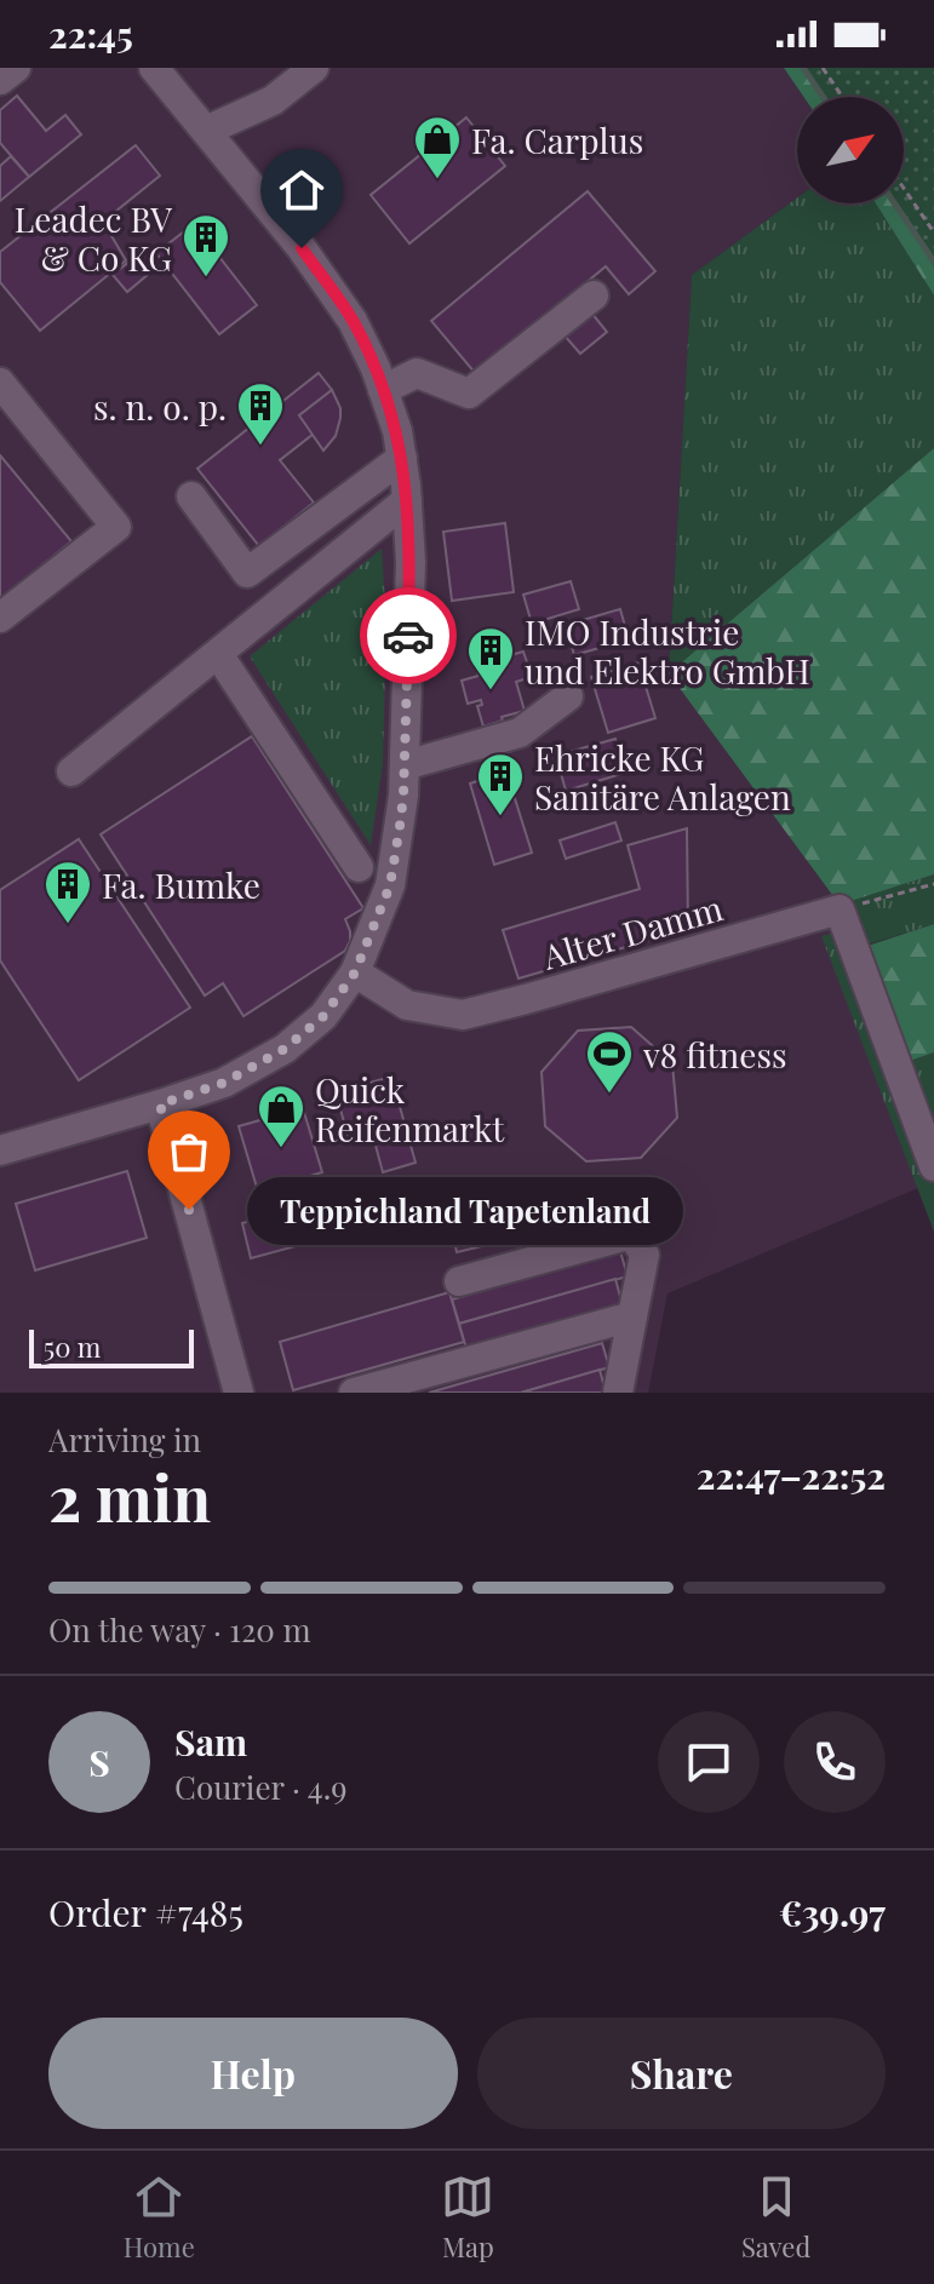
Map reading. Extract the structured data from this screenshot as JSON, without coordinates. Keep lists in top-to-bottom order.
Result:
{
  "streets": {
    "street": ["Alter Damm"]
  },
  "places": {
    "shop": ["Fa. Carplus", "Quick Reifenmarkt"],
    "building": [
      "Leadec BV & Co KG",
      "s. n. o. p.",
      "IMO Industrie und Elektro GmbH",
      "Ehricke KG Sanitäre Anlagen",
      "Fa. Bumke"
    ],
    "sports": ["v8 fitness"],
    "other": ["Teppichland Tapetenland"]
  },
  "scale_bar": "50 m",
  "north": "top right",
  "page": {
    "status": "22:45",
    "bubble": "Teppichland Tapetenland",
    "scale": "50 m",
    "heading": ["2 min", "Arriving in", "22:47–22:52"],
    "panel": [
      "Sam",
      "Courier · 4.9",
      "Order #7485",
      "€39.97"
    ],
    "bar": "On the way · 120 m",
    "round": "S",
    "buttons": ["Help", "Share"],
    "tabs": ["Home", "Map", "Saved"]
  }
}
